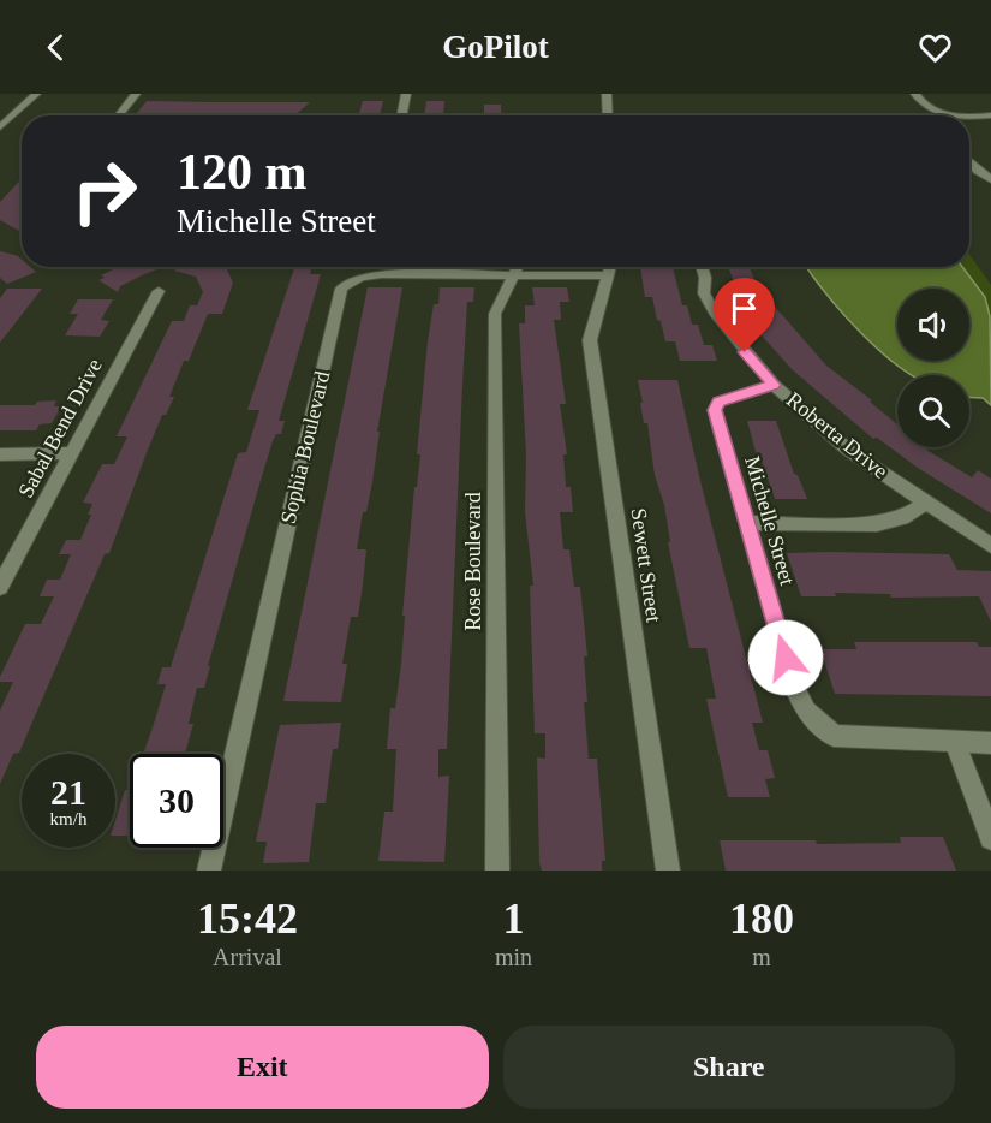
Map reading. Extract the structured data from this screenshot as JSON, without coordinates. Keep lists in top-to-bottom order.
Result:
{
  "streets": {
    "street": [
      "Sabal Bend Drive",
      "Roberta Drive",
      "Sophia Boulevard",
      "Michelle Street",
      "Rose Boulevard",
      "Sewett Street"
    ]
  },
  "crossings": [
    ["Roberta Drive", "Michelle Street"]
  ],
  "page": {
    "header": "GoPilot",
    "turn": ["120 m", "Michelle Street"],
    "speed": "21 km/h",
    "limit": "30",
    "eta": [
      "15:42",
      "Arrival",
      "1",
      "min",
      "180",
      "m"
    ],
    "buttons": ["Exit", "Share"]
  }
}
